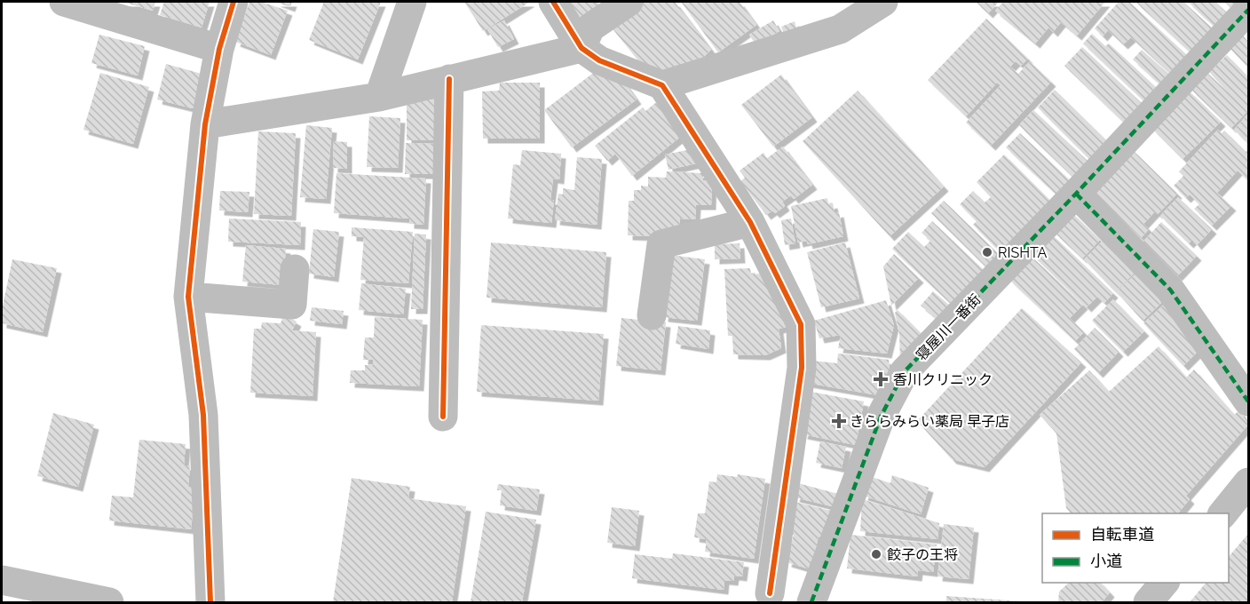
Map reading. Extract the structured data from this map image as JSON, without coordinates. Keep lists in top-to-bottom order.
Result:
{
  "streets": {
    "street": ["寝屋川一番街"]
  },
  "places": {
    "other": ["RISHTA", "餃子の王将"],
    "health": ["香川クリニック", "きららみらい薬局 早子店"]
  },
  "legend": ["自転車道", "小道"]
}
